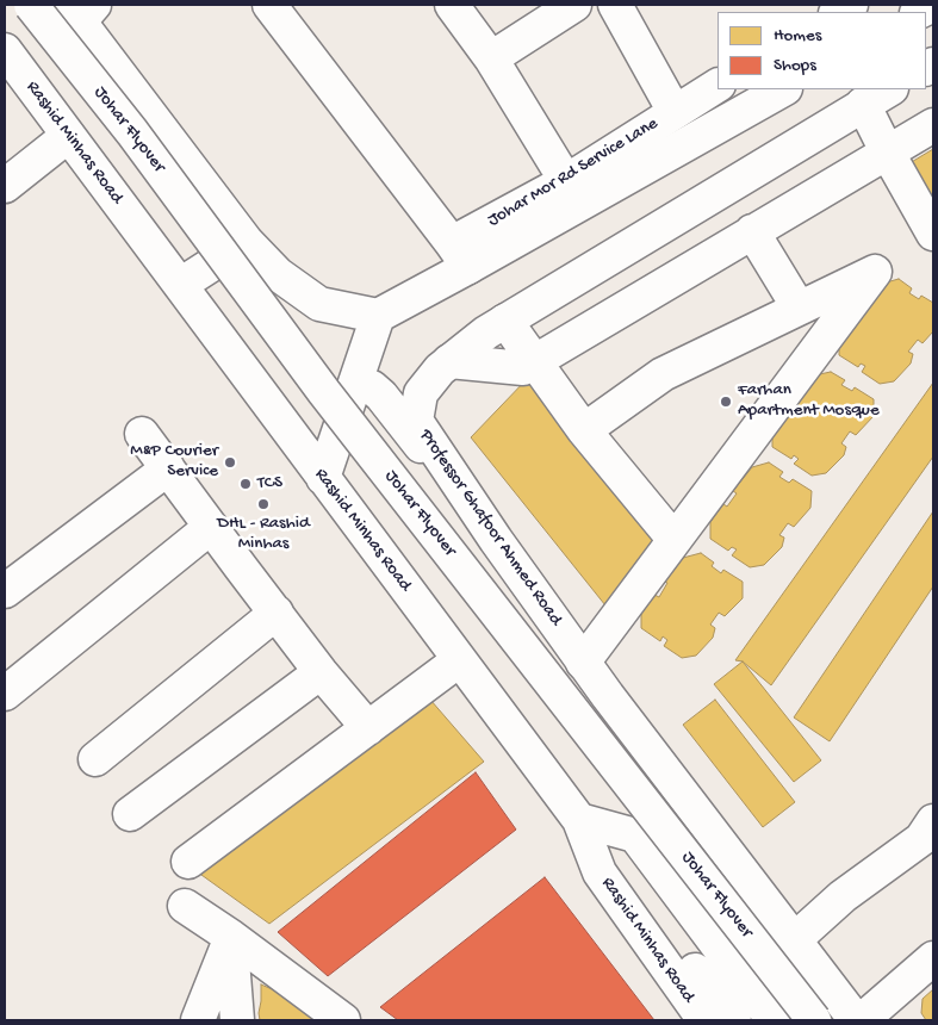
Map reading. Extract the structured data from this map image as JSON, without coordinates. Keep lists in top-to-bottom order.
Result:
{
  "streets": {
    "main road": [
      "Johar Flyover",
      "Rashid Minhas Road",
      "Johar Mor Rd Service Lane",
      "Professor Ghafoor Ahmed Road"
    ]
  },
  "places": [
    "Farhan Apartment Mosque",
    "M&P Courier Service",
    "TCS",
    "DHL - Rashid Minhas"
  ],
  "legend": ["Homes", "Shops"]
}
